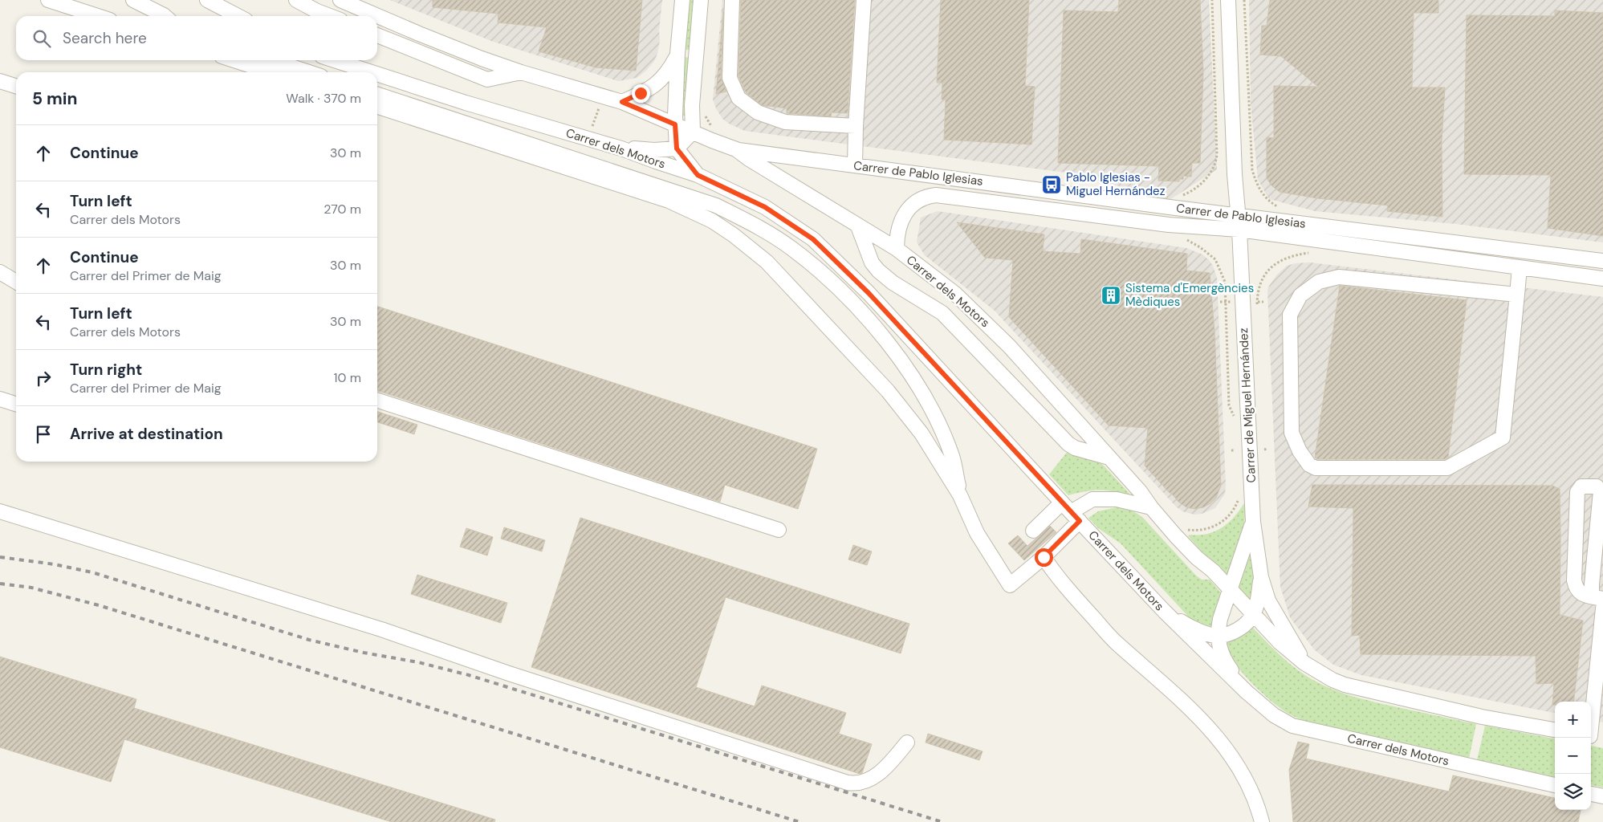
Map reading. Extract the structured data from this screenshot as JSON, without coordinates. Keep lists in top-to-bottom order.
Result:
{
  "streets": {
    "street": ["Carrer dels Motors", "Carrer de Pablo Iglesias", "Carrer de Miguel Hernández"]
  },
  "crossings": [
    ["Carrer dels Motors", "Carrer de Pablo Iglesias"],
    ["Carrer dels Motors", "Carrer de Miguel Hernández"],
    ["Carrer de Pablo Iglesias", "Carrer de Miguel Hernández"]
  ],
  "places": {
    "bus stop": ["Pablo Iglesias - Miguel Hernández"],
    "building": ["Sistema d'Emergències Mèdiques"]
  },
  "page": {
    "search": "Search here",
    "heading": ["5 min", "Walk · 370 m"],
    "list": [
      ["Continue", "30 m"],
      ["Turn left", "Carrer dels Motors", "270 m"],
      ["Continue", "Carrer del Primer de Maig", "30 m"],
      ["Turn left", "Carrer dels Motors", "30 m"],
      ["Turn right", "Carrer del Primer de Maig", "10 m"],
      "Arrive at destination"
    ],
    "map_buttons": ["+", "−"]
  }
}
